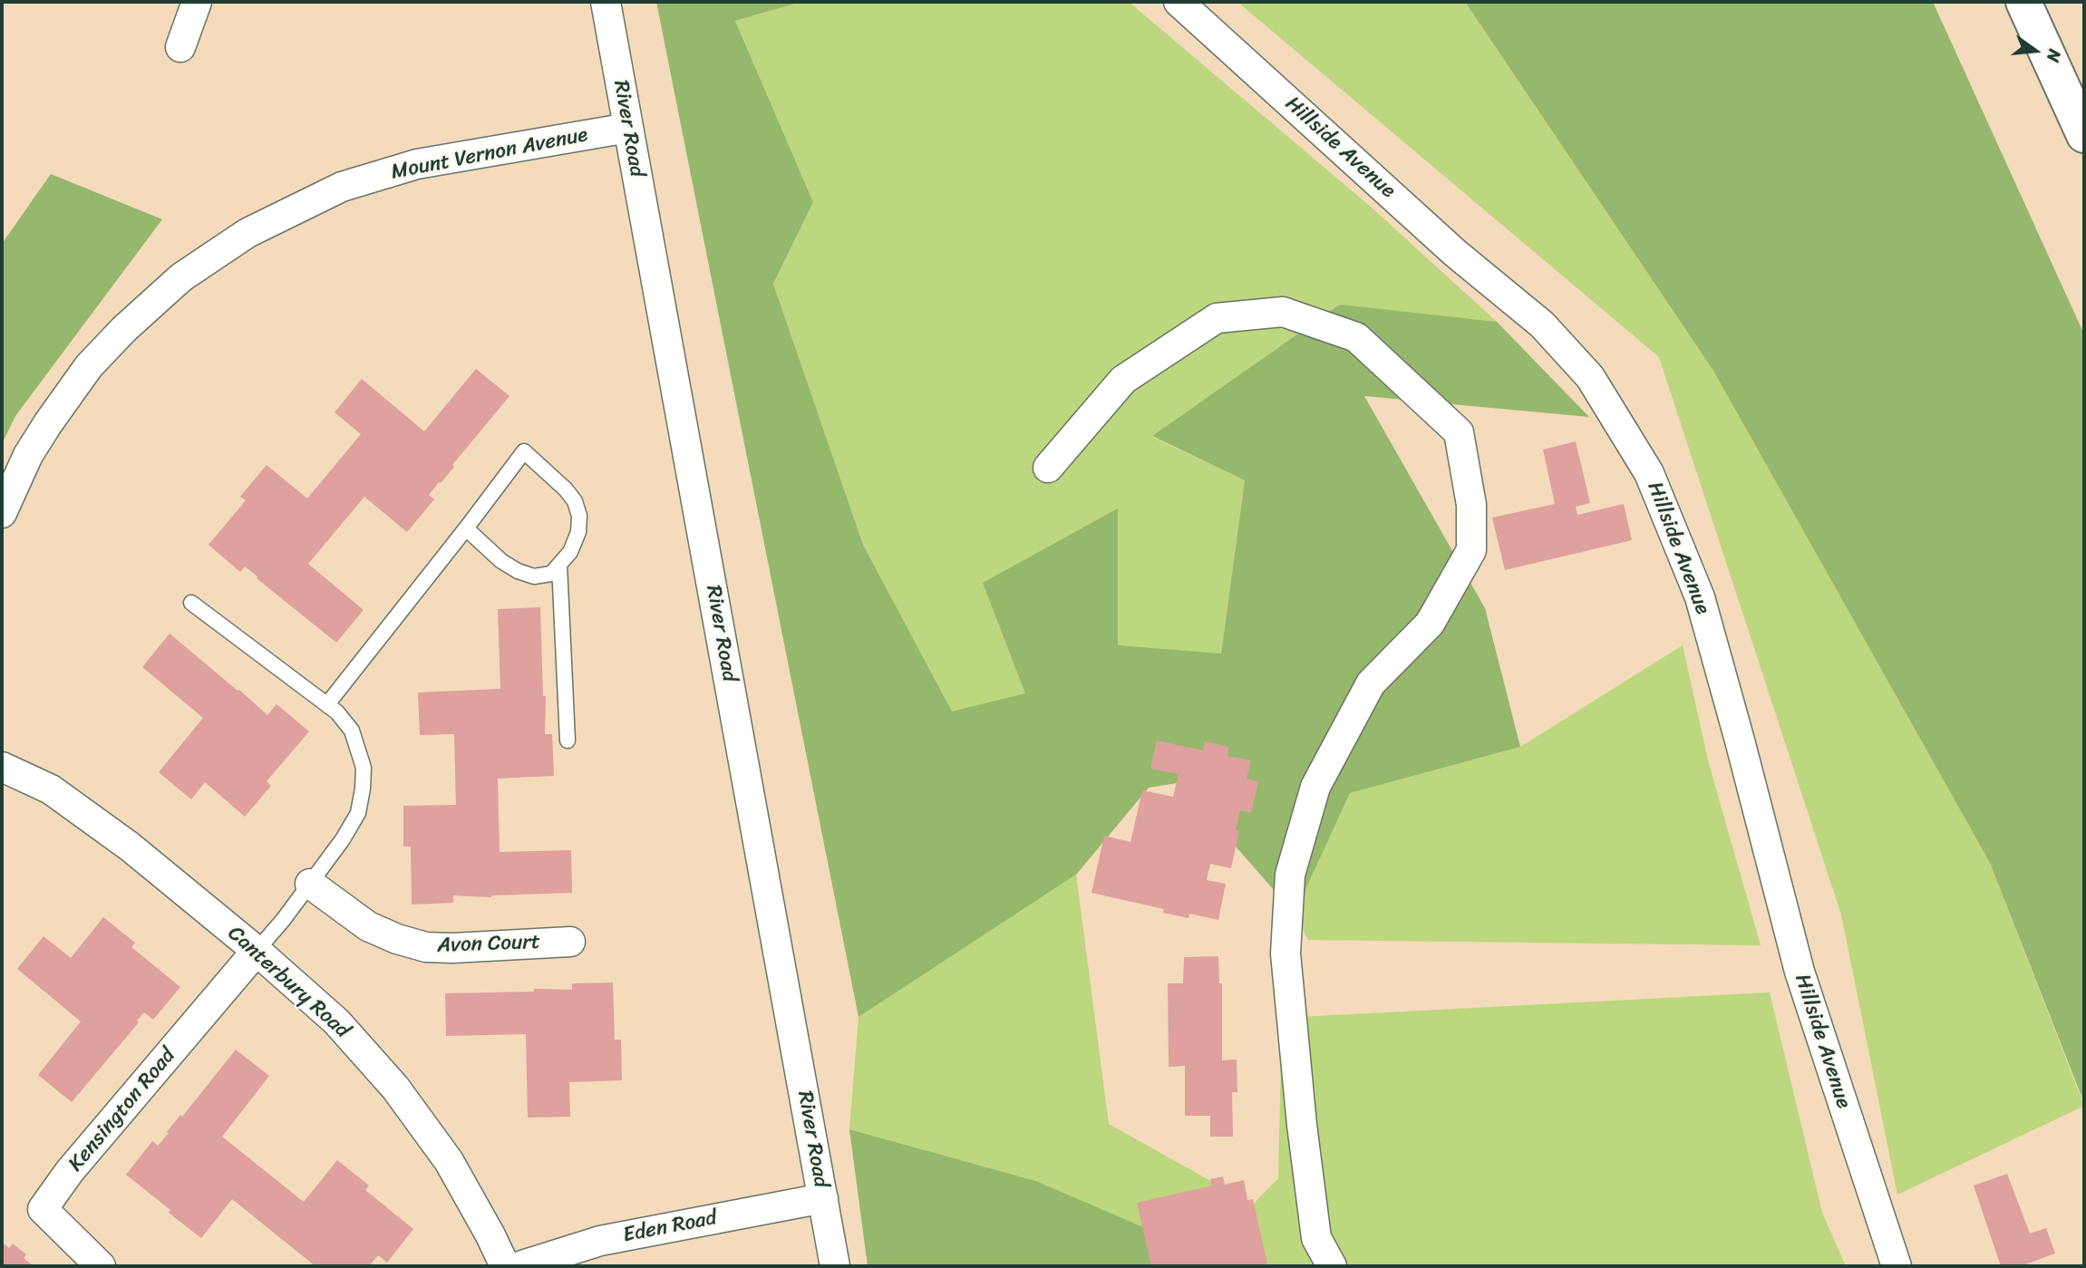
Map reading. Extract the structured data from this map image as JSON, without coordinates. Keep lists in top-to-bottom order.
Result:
{
  "streets": {
    "street": [
      "River Road",
      "Hillside Avenue",
      "Mount Vernon Avenue",
      "Avon Court",
      "Canterbury Road",
      "Kensington Road",
      "Eden Road"
    ]
  },
  "crossings": [
    ["River Road", "Mount Vernon Avenue"],
    ["River Road", "Eden Road"],
    ["Canterbury Road", "Kensington Road"]
  ],
  "north": "right"
}
